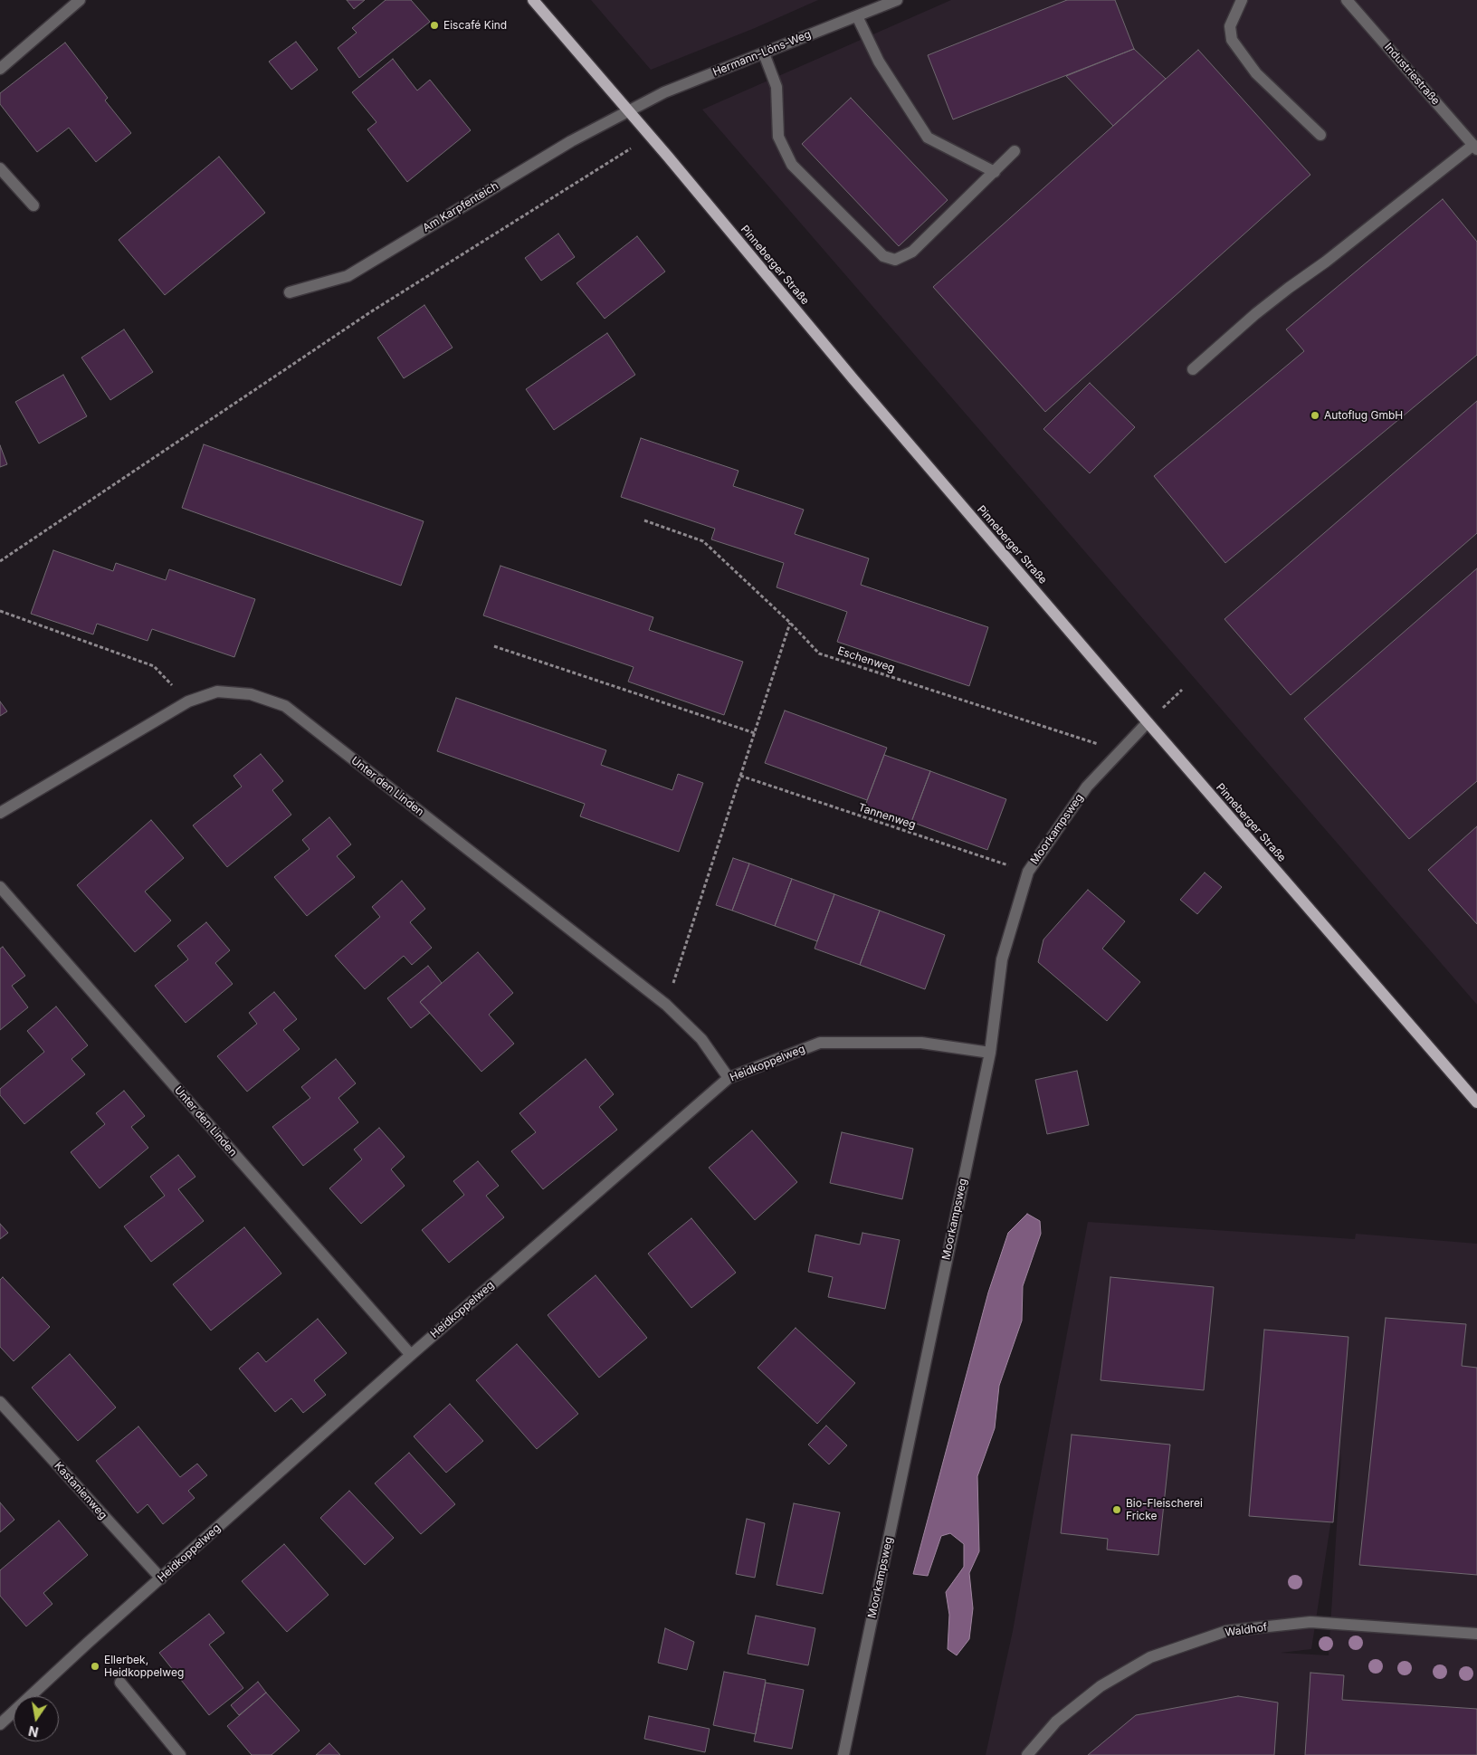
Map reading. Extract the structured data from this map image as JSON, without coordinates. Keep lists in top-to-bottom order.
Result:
{
  "streets": {
    "main road": ["Pinneberger Straße"],
    "street": [
      "Hermann-Löns-Weg",
      "Industriestraße",
      "Am Karpfenteich",
      "Unter den Linden",
      "Moorkampsweg",
      "Heidkoppelweg",
      "Kastanienweg",
      "Waldhof"
    ],
    "path": ["Eschenweg", "Tannenweg"]
  },
  "crossings": [
    ["Hermann-Löns-Weg", "Am Karpfenteich"],
    ["Hermann-Löns-Weg", "Pinneberger Straße"],
    ["Am Karpfenteich", "Pinneberger Straße"],
    ["Pinneberger Straße", "Moorkampsweg"],
    ["Eschenweg", "Moorkampsweg"],
    ["Unter den Linden", "Heidkoppelweg"],
    ["Tannenweg", "Moorkampsweg"],
    ["Moorkampsweg", "Heidkoppelweg"],
    ["Heidkoppelweg", "Kastanienweg"]
  ],
  "places": [
    "Eiscafé Kind",
    "Autoflug GmbH",
    "Bio-Fleischerei Fricke",
    "Ellerbek, Heidkoppelweg"
  ],
  "north": "bottom"
}
